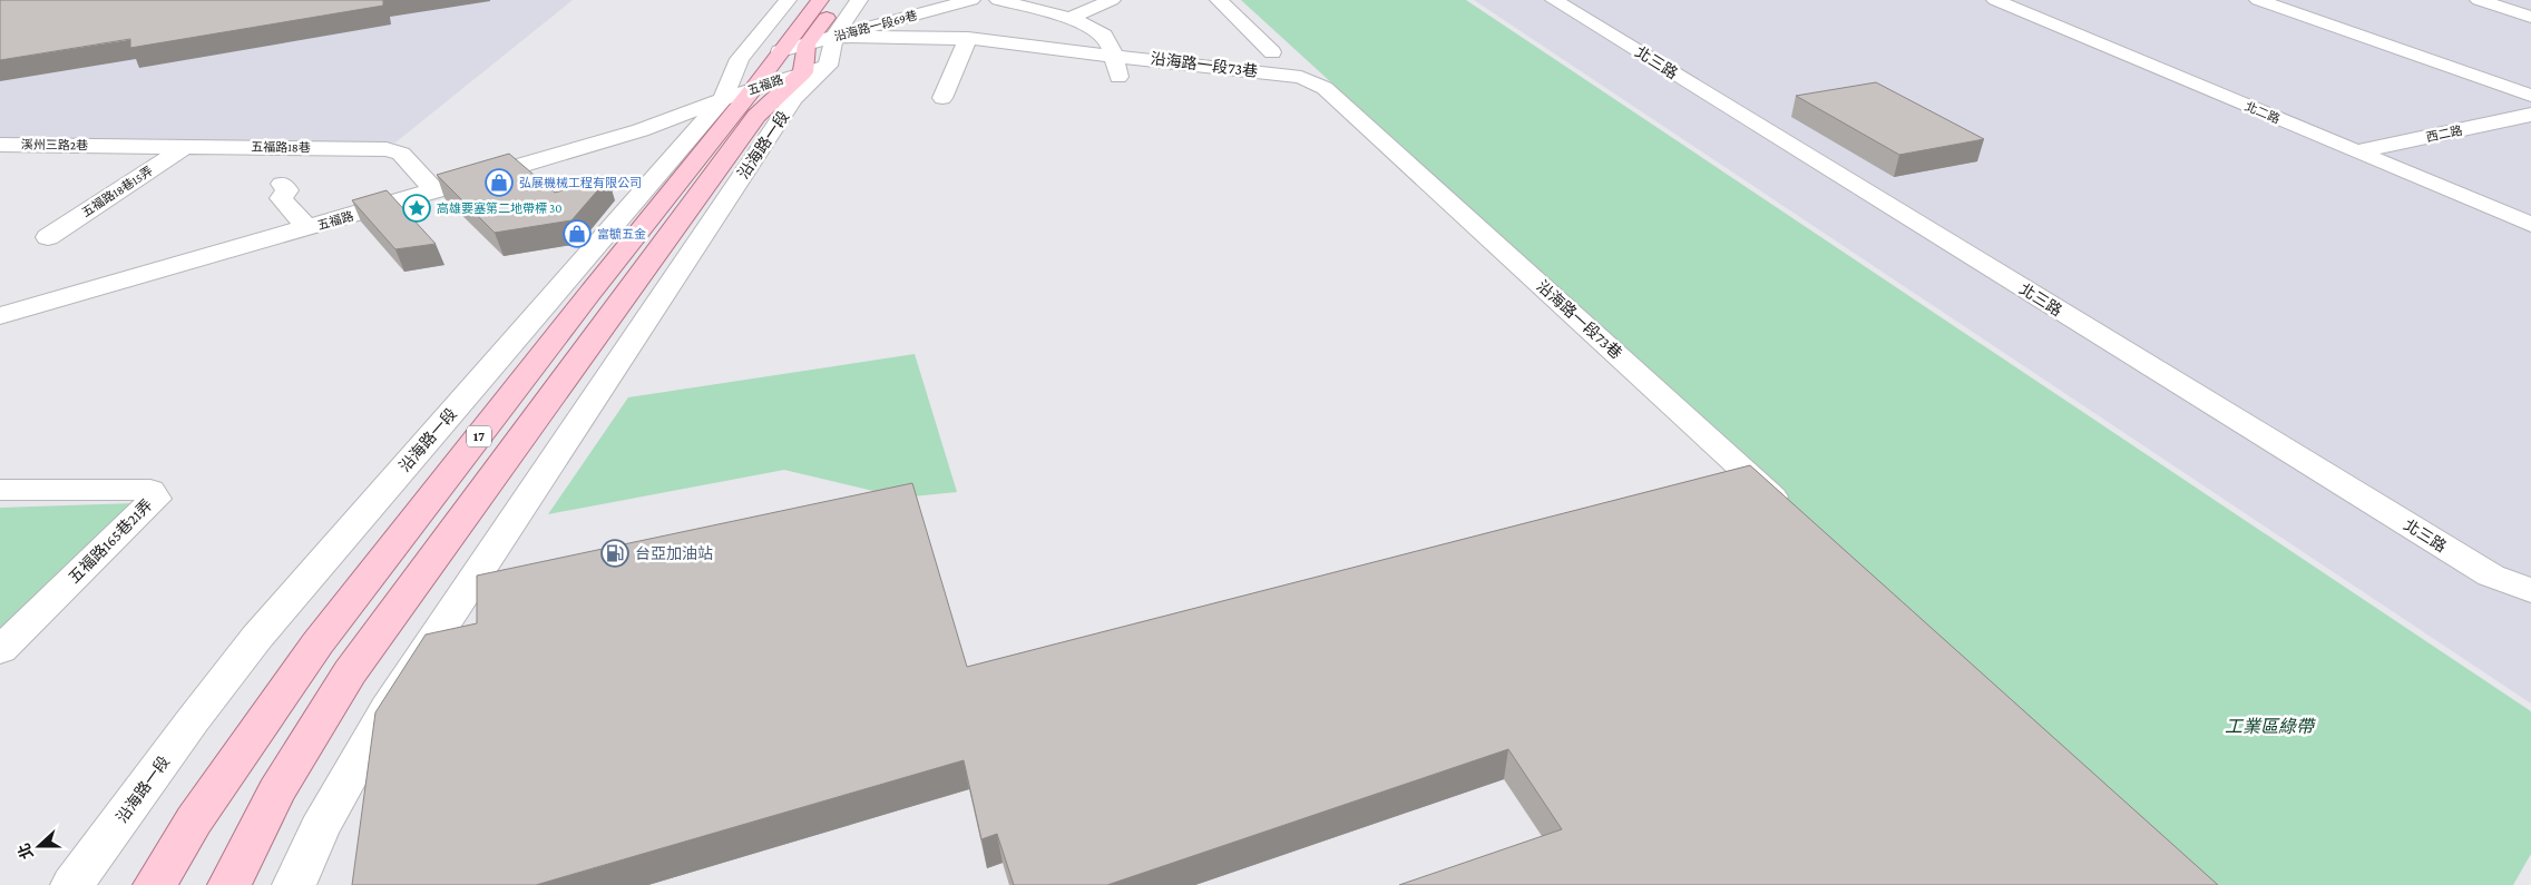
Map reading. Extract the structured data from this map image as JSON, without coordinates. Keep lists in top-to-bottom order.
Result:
{
  "streets": {
    "main road": ["沿海路一段", "17"],
    "street": [
      "沿海路一段69巷",
      "北三路",
      "沿海路一段73巷",
      "五福路",
      "北二路",
      "西二路",
      "溪州三路2巷",
      "五福路18巷",
      "五福路18巷15弄",
      "五福路165巷21弄"
    ]
  },
  "crossings": [
    ["沿海路一段69巷", "沿海路一段73巷"],
    ["沿海路一段69巷", "沿海路一段"],
    ["沿海路一段73巷", "沿海路一段"],
    ["五福路", "沿海路一段"],
    ["五福路", "五福路18巷"],
    ["北二路", "西二路"],
    ["溪州三路2巷", "五福路18巷"],
    ["五福路18巷", "五福路18巷15弄"]
  ],
  "parks": ["工業區綠帶"],
  "places": {
    "shop": ["弘展機械工程有限公司", "富毓五金"],
    "place": ["高雄要塞第二地帶標 30"],
    "fuel station": ["台亞加油站"]
  },
  "north": "left"
}
